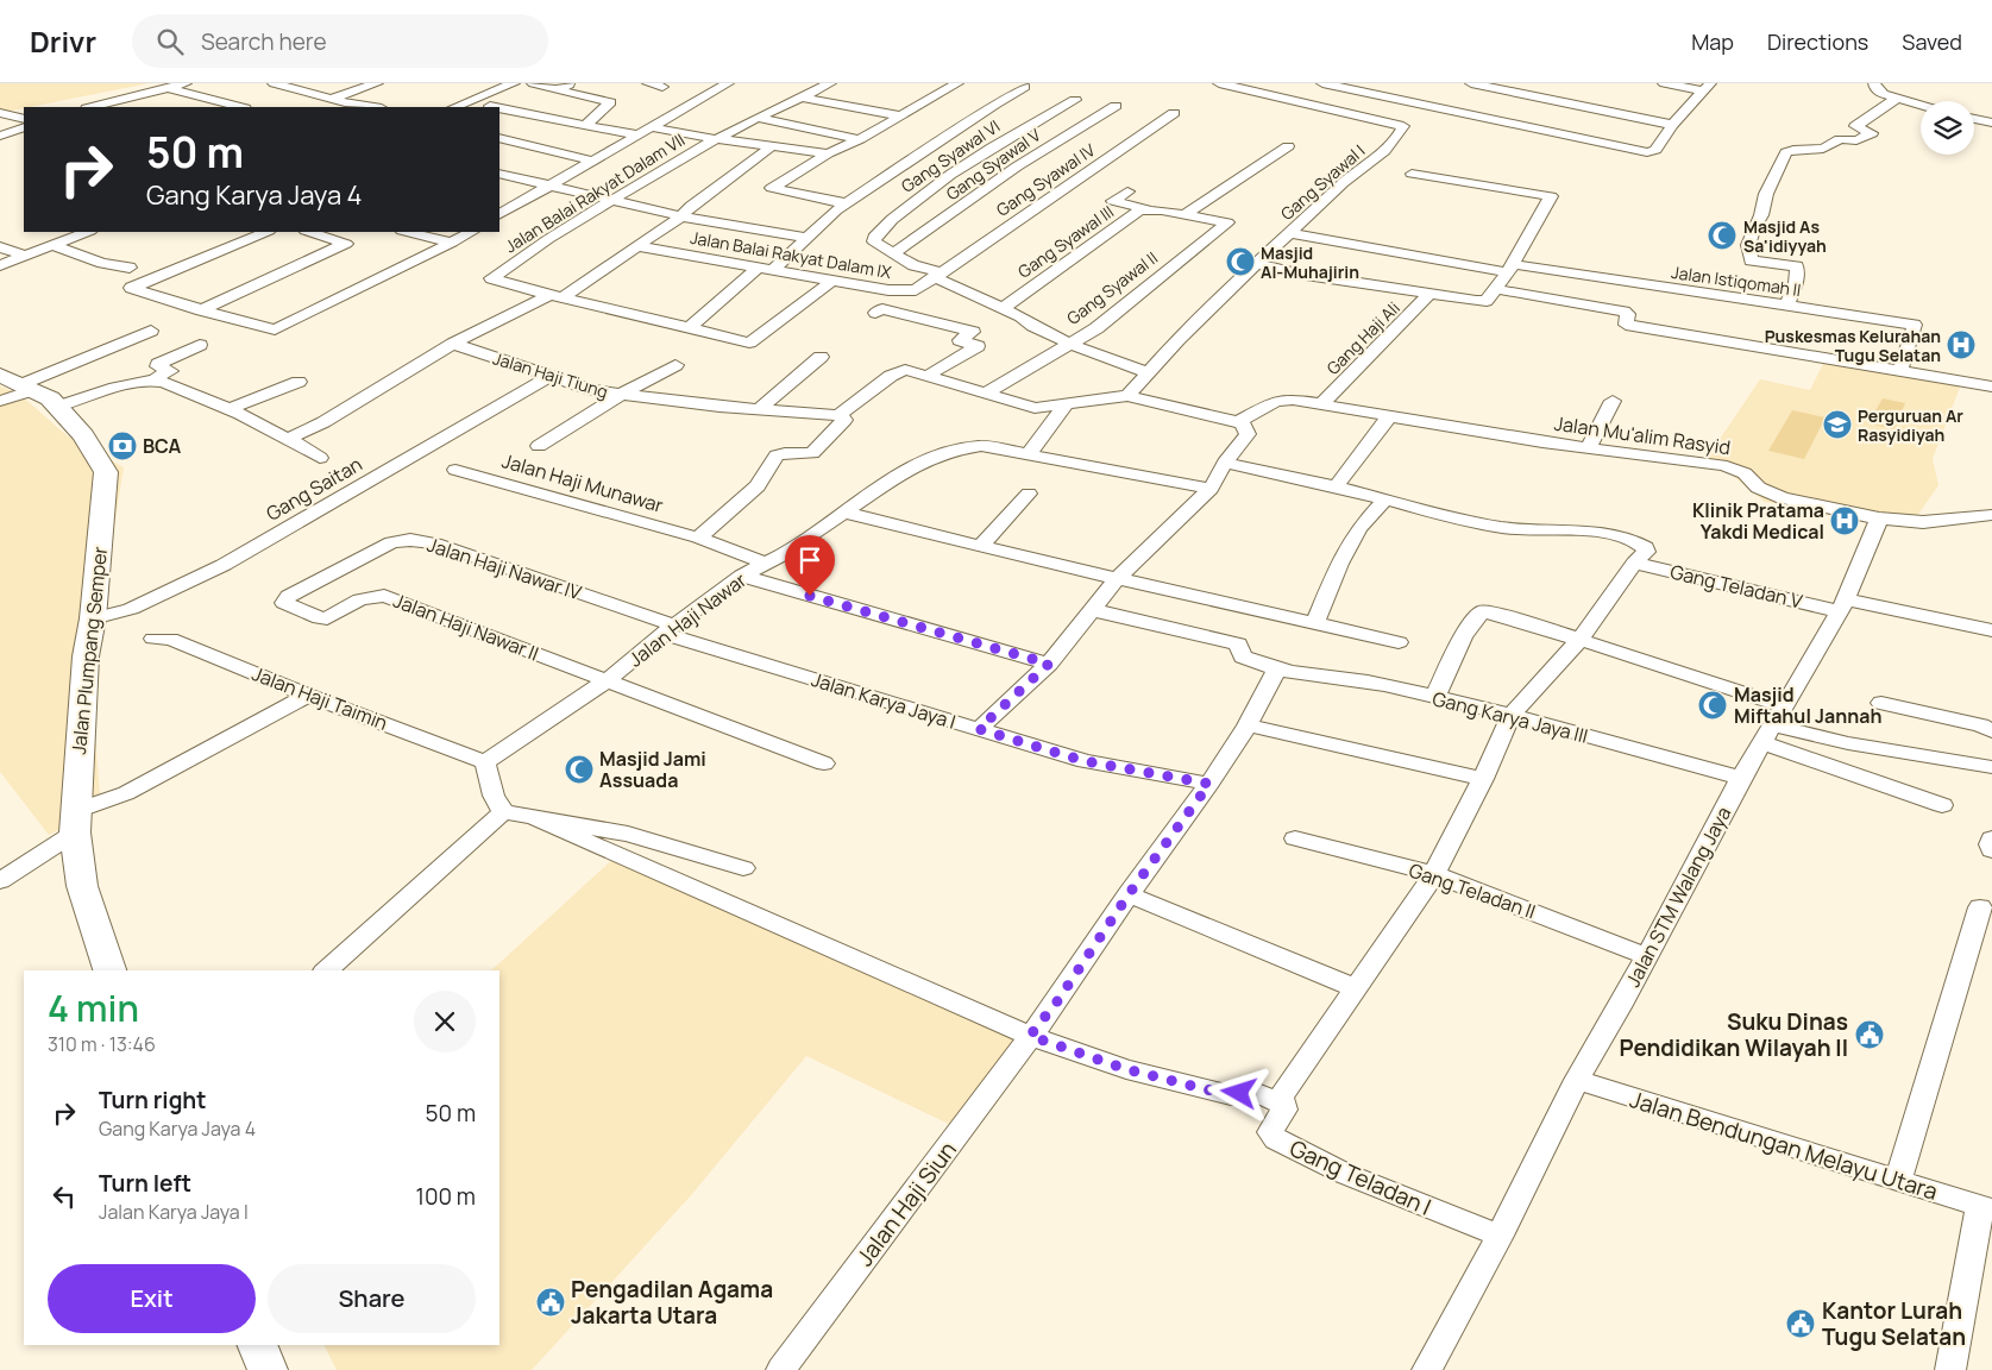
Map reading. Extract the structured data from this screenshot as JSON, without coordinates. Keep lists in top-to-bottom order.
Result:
{
  "streets": {
    "main road": ["Jalan Plumpang Semper"],
    "street": [
      "Gang Syawal VI",
      "Gang Syawal V",
      "Gang Syawal IV",
      "Gang Syawal I",
      "Jalan Balai Rakyat Dalam VII",
      "Gang Syawal III",
      "Jalan Balai Rakyat Dalam IX",
      "Jalan Istiqomah II",
      "Gang Syawal II",
      "Gang Haji Ali",
      "Jalan Haji Tiung",
      "Jalan Mu'alim Rasyid",
      "Jalan Haji Munawar",
      "Gang Saitan",
      "Jalan Haji Nawar IV",
      "Gang Teladan V",
      "Jalan Haji Nawar",
      "Jalan Haji Nawar II",
      "Jalan Haji Taimin",
      "Jalan Karya Jaya I",
      "Gang Karya Jaya III",
      "Gang Teladan II",
      "Jalan STM Walang Jaya",
      "Jalan Bendungan Melayu Utara",
      "Gang Teladan I",
      "Jalan Haji Siun"
    ]
  },
  "crossings": [
    ["Gang Syawal VI", "Gang Syawal V"],
    ["Gang Syawal IV", "Jalan Balai Rakyat Dalam IX"],
    ["Gang Syawal I", "Jalan Istiqomah II"],
    ["Jalan Haji Tiung", "Gang Saitan"],
    ["Jalan Mu'alim Rasyid", "Jalan STM Walang Jaya"],
    ["Jalan Haji Munawar", "Jalan Haji Nawar"],
    ["Gang Saitan", "Jalan Plumpang Semper"],
    ["Jalan Haji Nawar IV", "Jalan Haji Nawar"],
    ["Jalan Haji Nawar IV", "Jalan Haji Nawar II"],
    ["Jalan Haji Nawar IV", "Jalan Karya Jaya I"],
    ["Gang Teladan V", "Jalan STM Walang Jaya"],
    ["Jalan Haji Nawar", "Jalan Haji Nawar II"],
    ["Jalan Haji Nawar", "Jalan Haji Taimin"],
    ["Jalan Haji Nawar", "Jalan Karya Jaya I"],
    ["Jalan Karya Jaya I", "Jalan Haji Siun"],
    ["Gang Karya Jaya III", "Jalan STM Walang Jaya"],
    ["Gang Karya Jaya III", "Jalan Haji Siun"],
    ["Gang Teladan II", "Jalan STM Walang Jaya"],
    ["Jalan STM Walang Jaya", "Jalan Bendungan Melayu Utara"],
    ["Jalan STM Walang Jaya", "Gang Teladan I"]
  ],
  "places": {
    "mosque": [
      "Masjid As Sa'idiyyah",
      "Masjid Al-Muhajirin",
      "Masjid Miftahul Jannah",
      "Masjid Jami Assuada"
    ],
    "hospital": ["Puskesmas Kelurahan Tugu Selatan", "Klinik Pratama Yakdi Medical"],
    "school or university": ["Perguruan Ar Rasyidiyah"],
    "bank": ["BCA"],
    "public building": ["Suku Dinas Pendidikan Wilayah II", "Pengadilan Agama Jakarta Utara", "Kantor Lurah Tugu Selatan"]
  },
  "page": {
    "header": "Drivr",
    "search": "Search here",
    "nav": ["Map", "Directions", "Saved"],
    "turn": ["50 m", "Gang Karya Jaya 4"],
    "heading": ["4 min", "310 m · 13:46"],
    "list": [
      {
        "name": "Turn right",
        "note": "Gang Karya Jaya 4",
        "value": "50 m"
      },
      {
        "name": "Turn left",
        "note": "Jalan Karya Jaya I",
        "value": "100 m"
      }
    ],
    "buttons": ["Exit", "Share"]
  }
}
